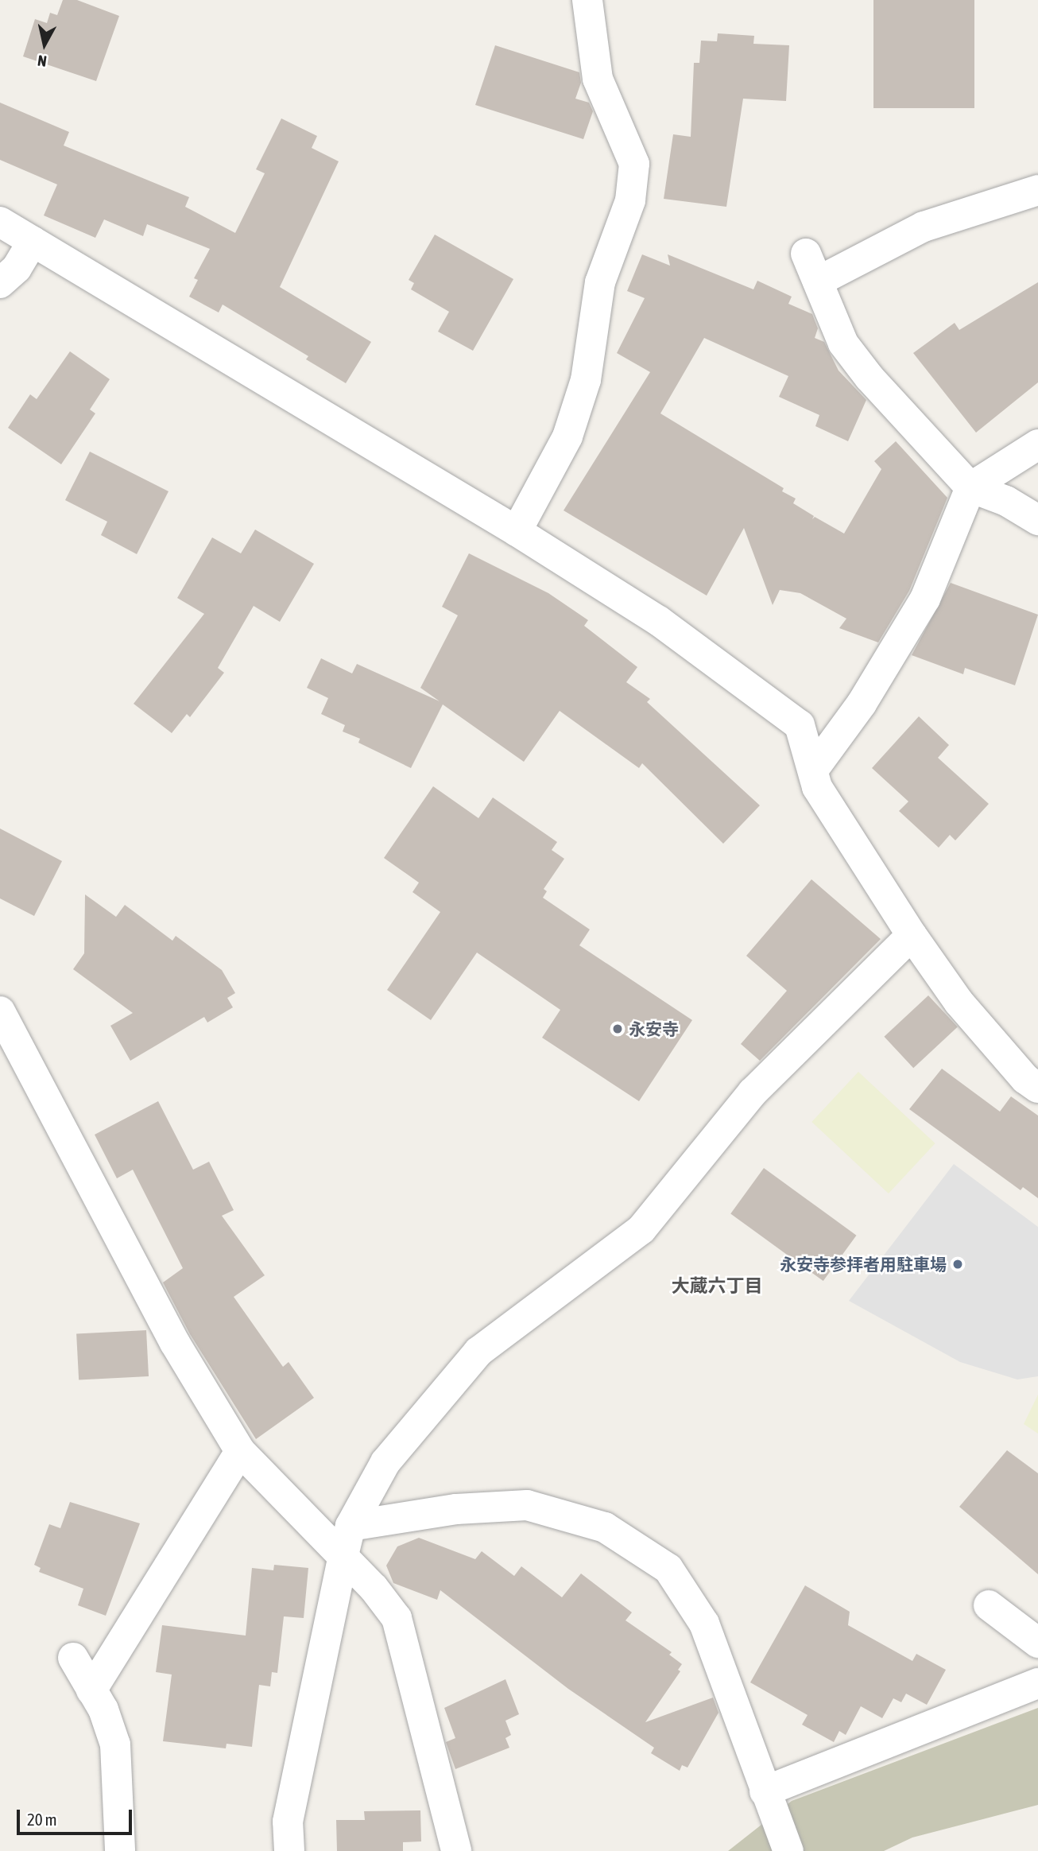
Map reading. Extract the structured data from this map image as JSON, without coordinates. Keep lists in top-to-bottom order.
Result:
{
  "districts": ["大蔵六丁目"],
  "places": ["永安寺", "永安寺参拝者用駐車場"],
  "scale_bar": "20 m",
  "north": "bottom"
}
